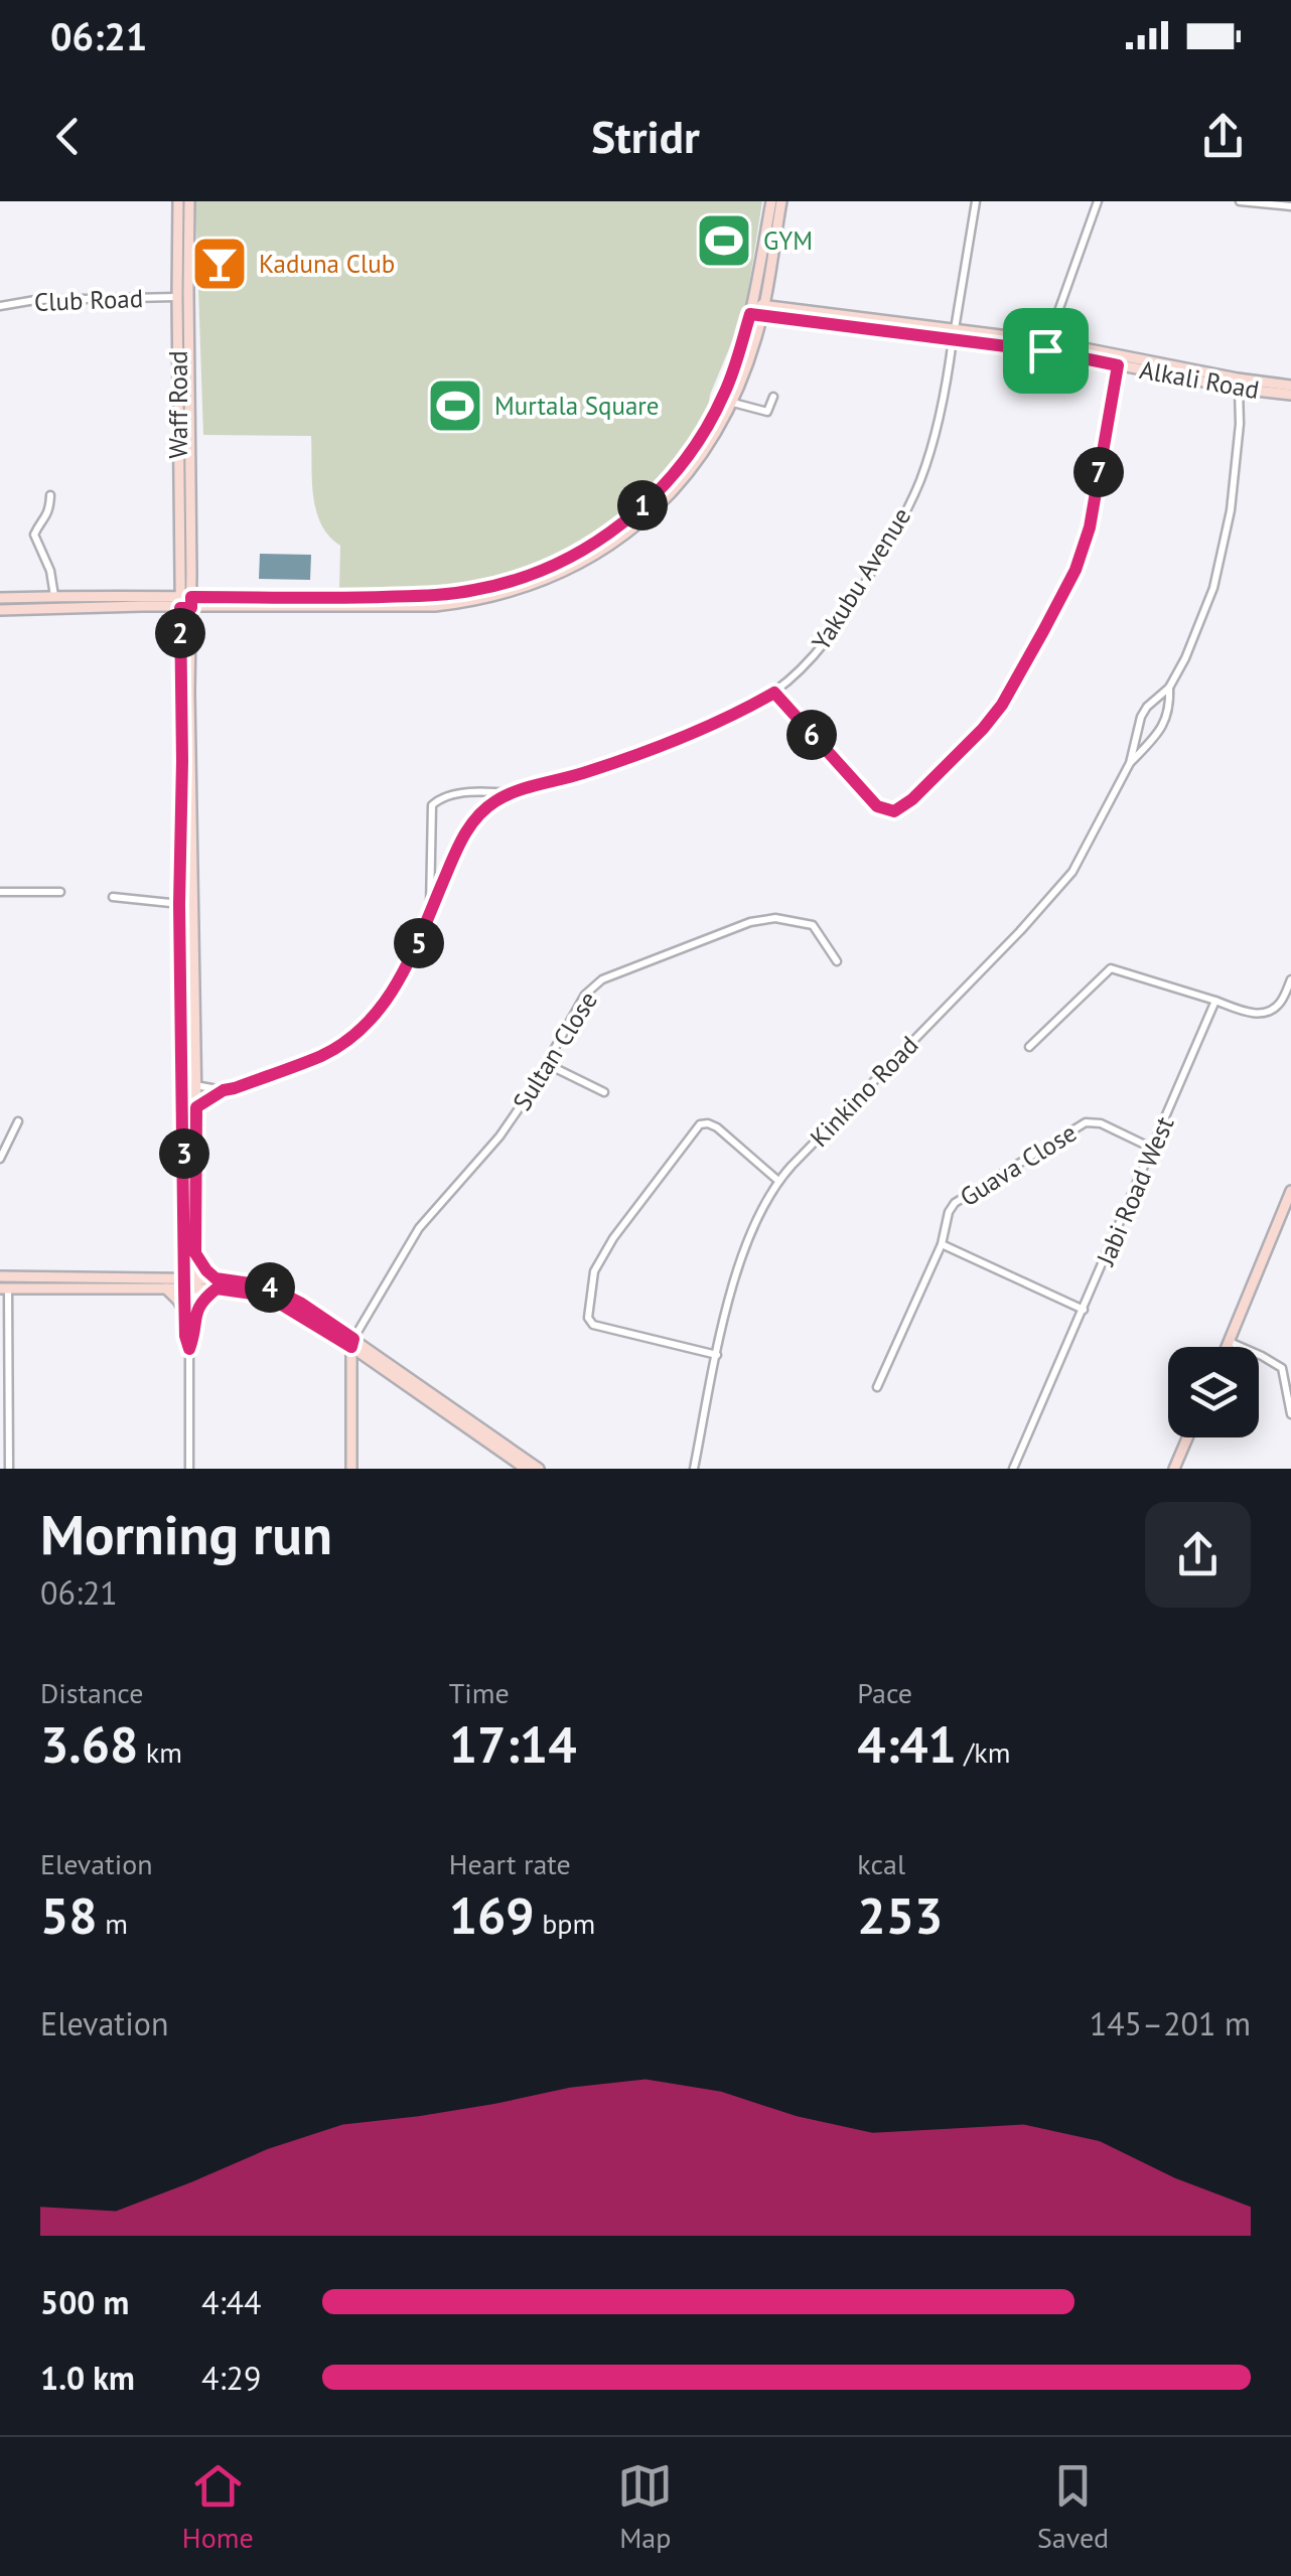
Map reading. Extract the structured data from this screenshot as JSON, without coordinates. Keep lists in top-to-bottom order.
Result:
{
  "streets": {
    "street": [
      "Club Road",
      "Alkali Road",
      "Waff Road",
      "Yakubu Avenue",
      "Sultan Close",
      "Kinkino Road",
      "Guava Close",
      "Jabi Road West"
    ]
  },
  "crossings": [
    ["Club Road", "Waff Road"],
    ["Alkali Road", "Yakubu Avenue"],
    ["Alkali Road", "Kinkino Road"],
    ["Guava Close", "Jabi Road West"]
  ],
  "places": {
    "sports": ["GYM", "Murtala Square"],
    "bar": ["Kaduna Club"]
  },
  "page": {
    "status": "06:21",
    "header": "Stridr",
    "pins": [
      "7",
      "1",
      "2",
      "6",
      "5",
      "3",
      "4"
    ],
    "heading": ["Morning run", "06:21"],
    "stats": [
      ["Distance", "3.68 km"],
      ["Time", "17:14"],
      ["Pace", "4:41 /km"],
      ["Elevation", "58 m"],
      ["Heart rate", "169 bpm"],
      ["kcal", "253"]
    ],
    "chart": ["Elevation", "145–201 m"],
    "list": [
      {
        "name": "500 m",
        "note": "4:44"
      },
      {
        "name": "1.0 km",
        "note": "4:29"
      }
    ],
    "tabs": ["Home", "Map", "Saved"]
  }
}
